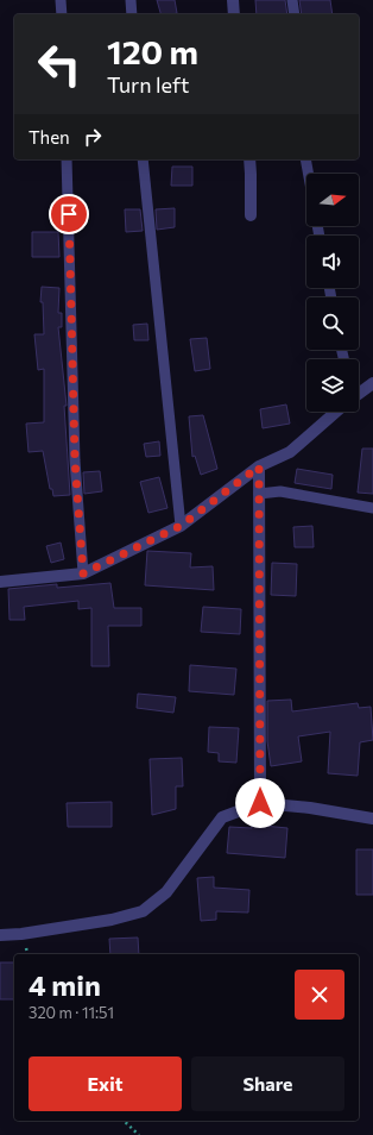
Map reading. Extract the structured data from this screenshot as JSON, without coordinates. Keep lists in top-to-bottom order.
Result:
{
  "north": "right",
  "page": {
    "turn": ["120 m", "Turn left"],
    "then": "Then",
    "heading": ["4 min", "320 m · 11:51"],
    "buttons": ["Exit", "Share"]
  }
}
